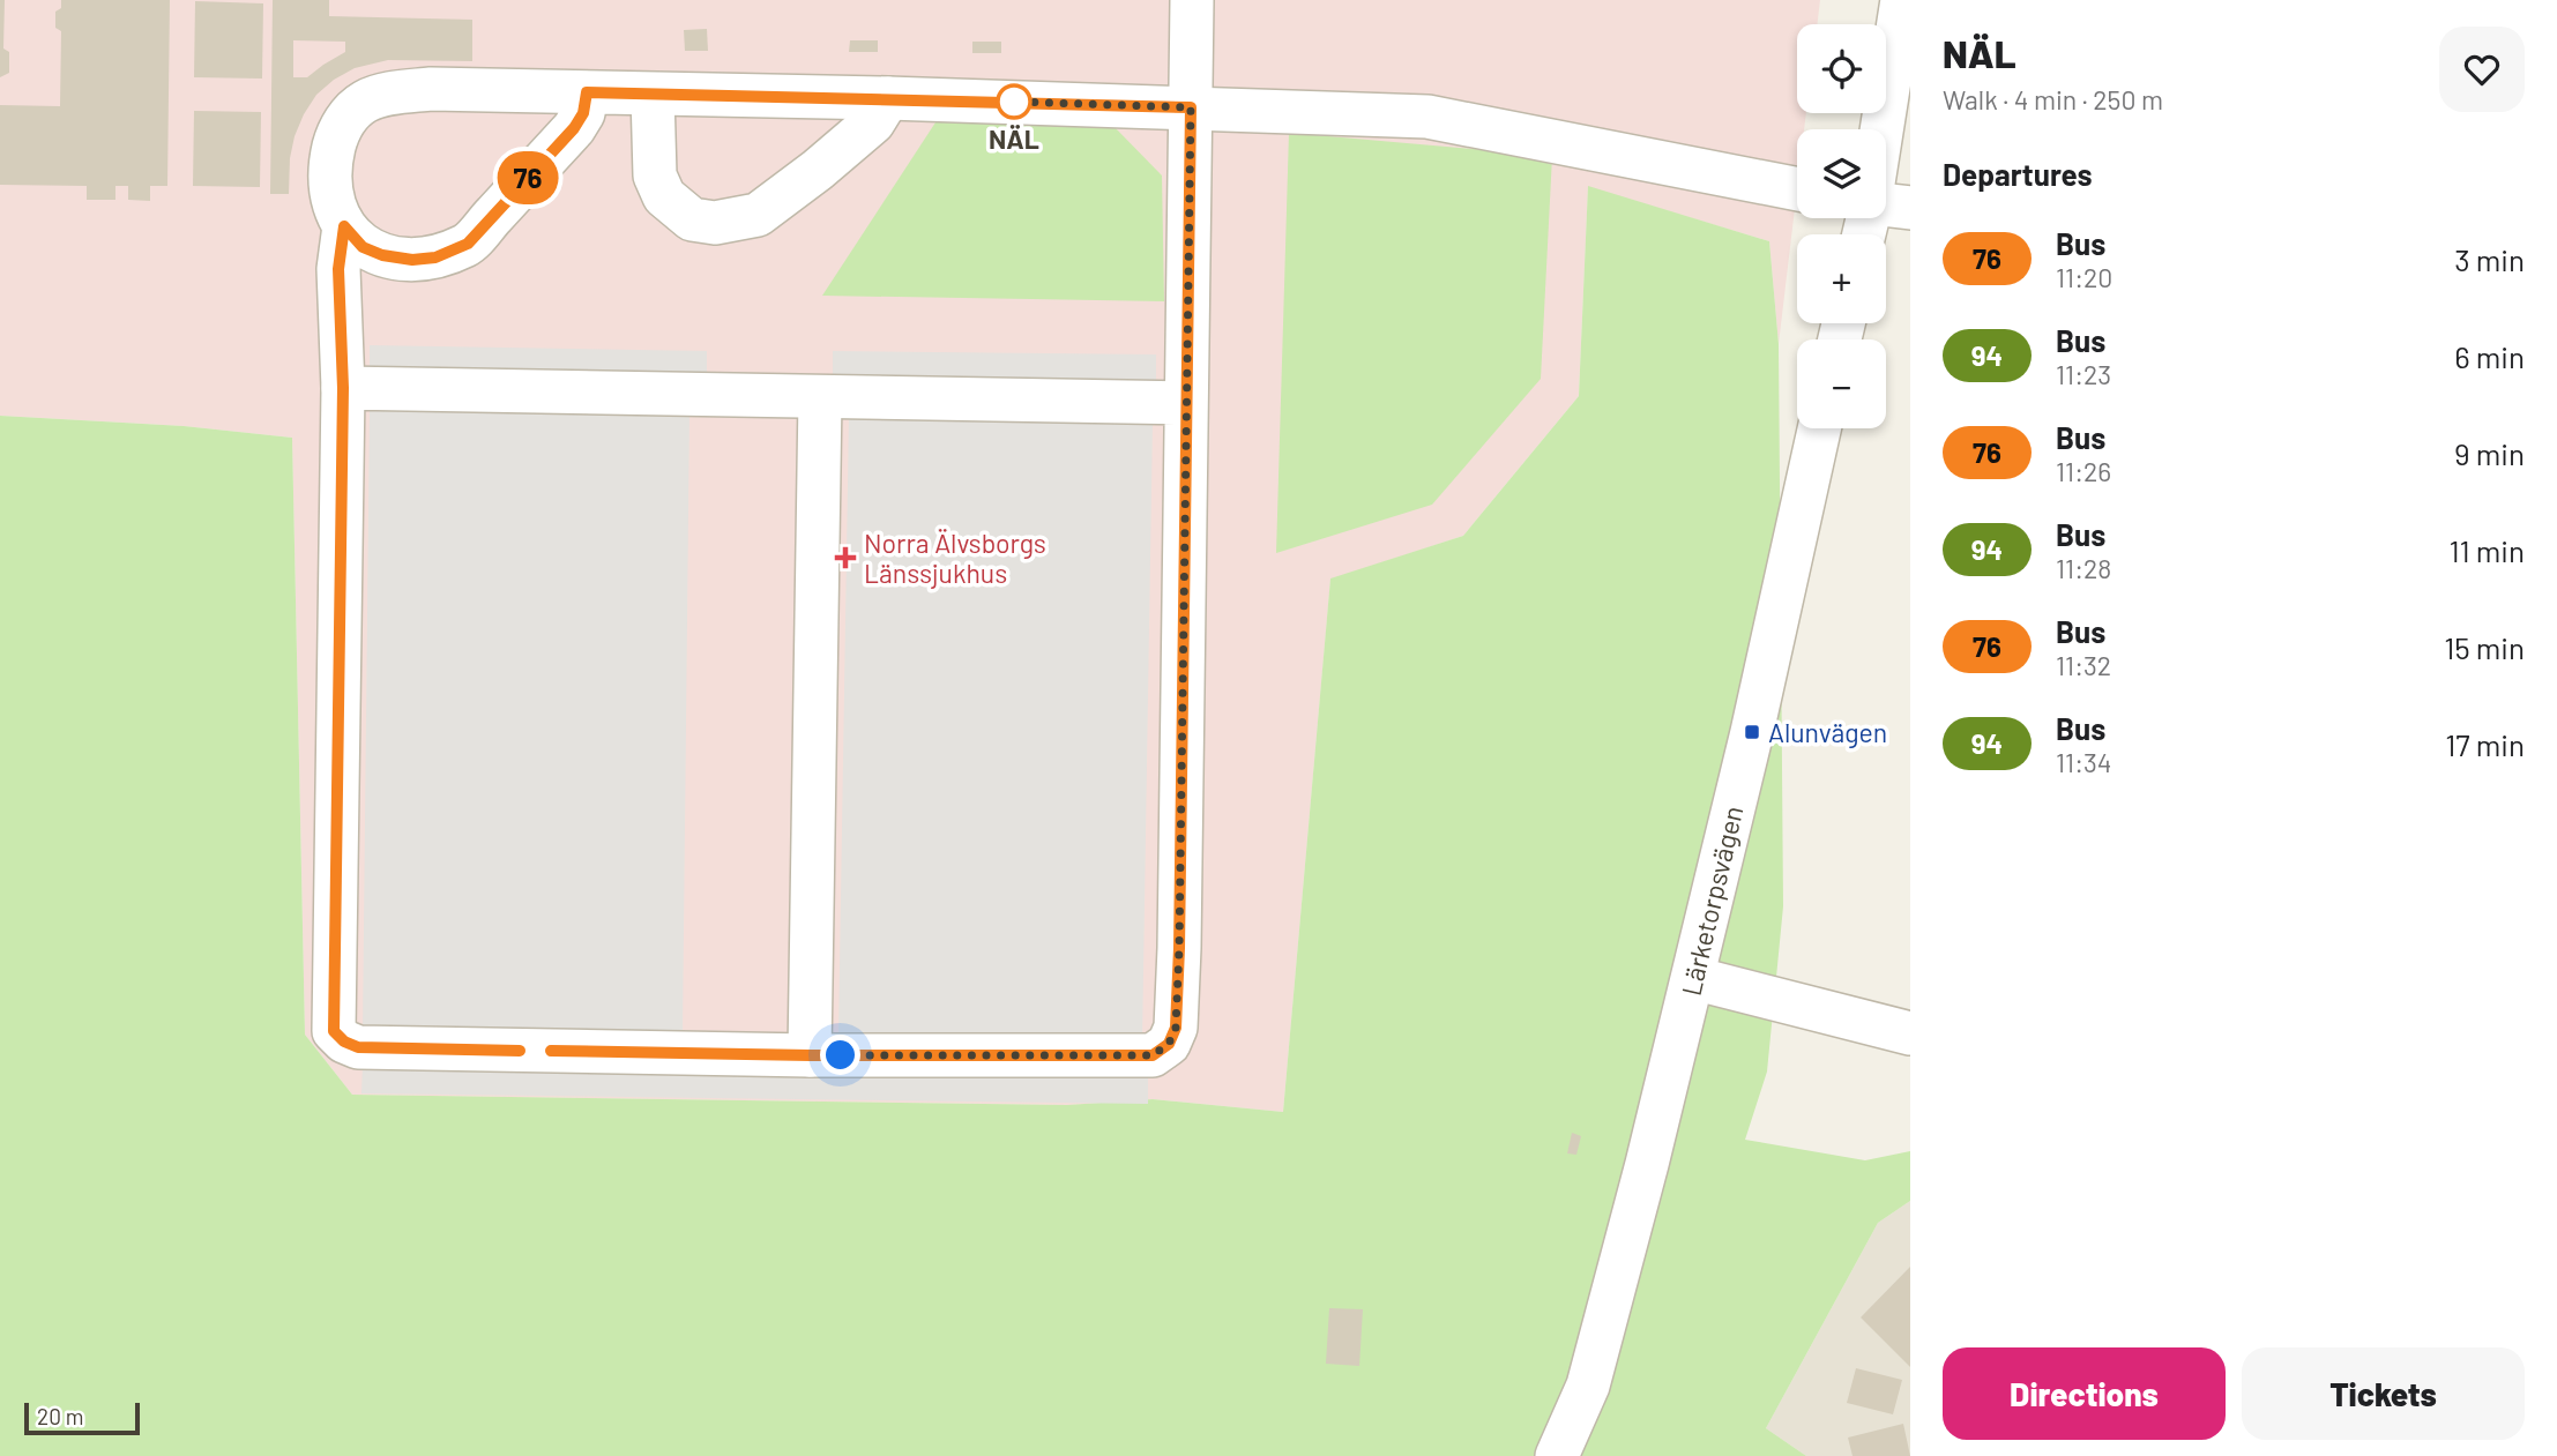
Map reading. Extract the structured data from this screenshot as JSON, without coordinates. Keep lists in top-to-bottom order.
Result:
{
  "streets": {
    "street": ["Lärketorpsvägen"]
  },
  "places": {
    "other": ["NÄL"],
    "health": ["Norra Älvsborgs Länssjukhus"],
    "transit": ["Alunvägen"]
  },
  "lines": ["bus line 76"],
  "scale_bar": "20 m",
  "page": {
    "on_map": "76",
    "heading": [
      ["NÄL", "Walk · 4 min · 250 m"],
      "Departures"
    ],
    "map_buttons": ["+", "−"],
    "list": [
      {
        "mark": "76",
        "name": "Bus",
        "note": "11:20",
        "value": "3 min"
      },
      {
        "mark": "94",
        "name": "Bus",
        "note": "11:23",
        "value": "6 min"
      },
      {
        "mark": "76",
        "name": "Bus",
        "note": "11:26",
        "value": "9 min"
      },
      {
        "mark": "94",
        "name": "Bus",
        "note": "11:28",
        "value": "11 min"
      },
      {
        "mark": "76",
        "name": "Bus",
        "note": "11:32",
        "value": "15 min"
      },
      {
        "mark": "94",
        "name": "Bus",
        "note": "11:34",
        "value": "17 min"
      }
    ],
    "buttons": ["Directions", "Tickets"],
    "scale": "20 m"
  }
}
